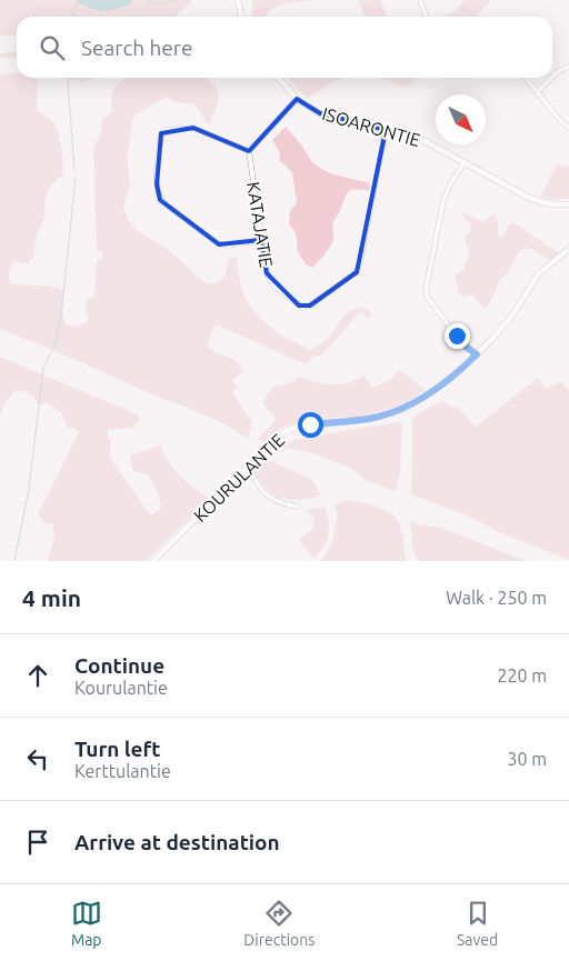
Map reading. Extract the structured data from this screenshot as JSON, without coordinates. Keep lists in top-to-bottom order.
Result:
{
  "streets": {
    "street": ["ISOARONTIE", "KATAJATIE", "KOURULANTIE"]
  },
  "crossings": [
    ["ISOARONTIE", "KATAJATIE"]
  ],
  "north": "bottom right",
  "page": {
    "search": "Search here",
    "heading": ["4 min", "Walk · 250 m"],
    "list": [
      ["Continue", "Kourulantie", "220 m"],
      ["Turn left", "Kerttulantie", "30 m"],
      "Arrive at destination"
    ],
    "nav": ["Map", "Directions", "Saved"]
  }
}
